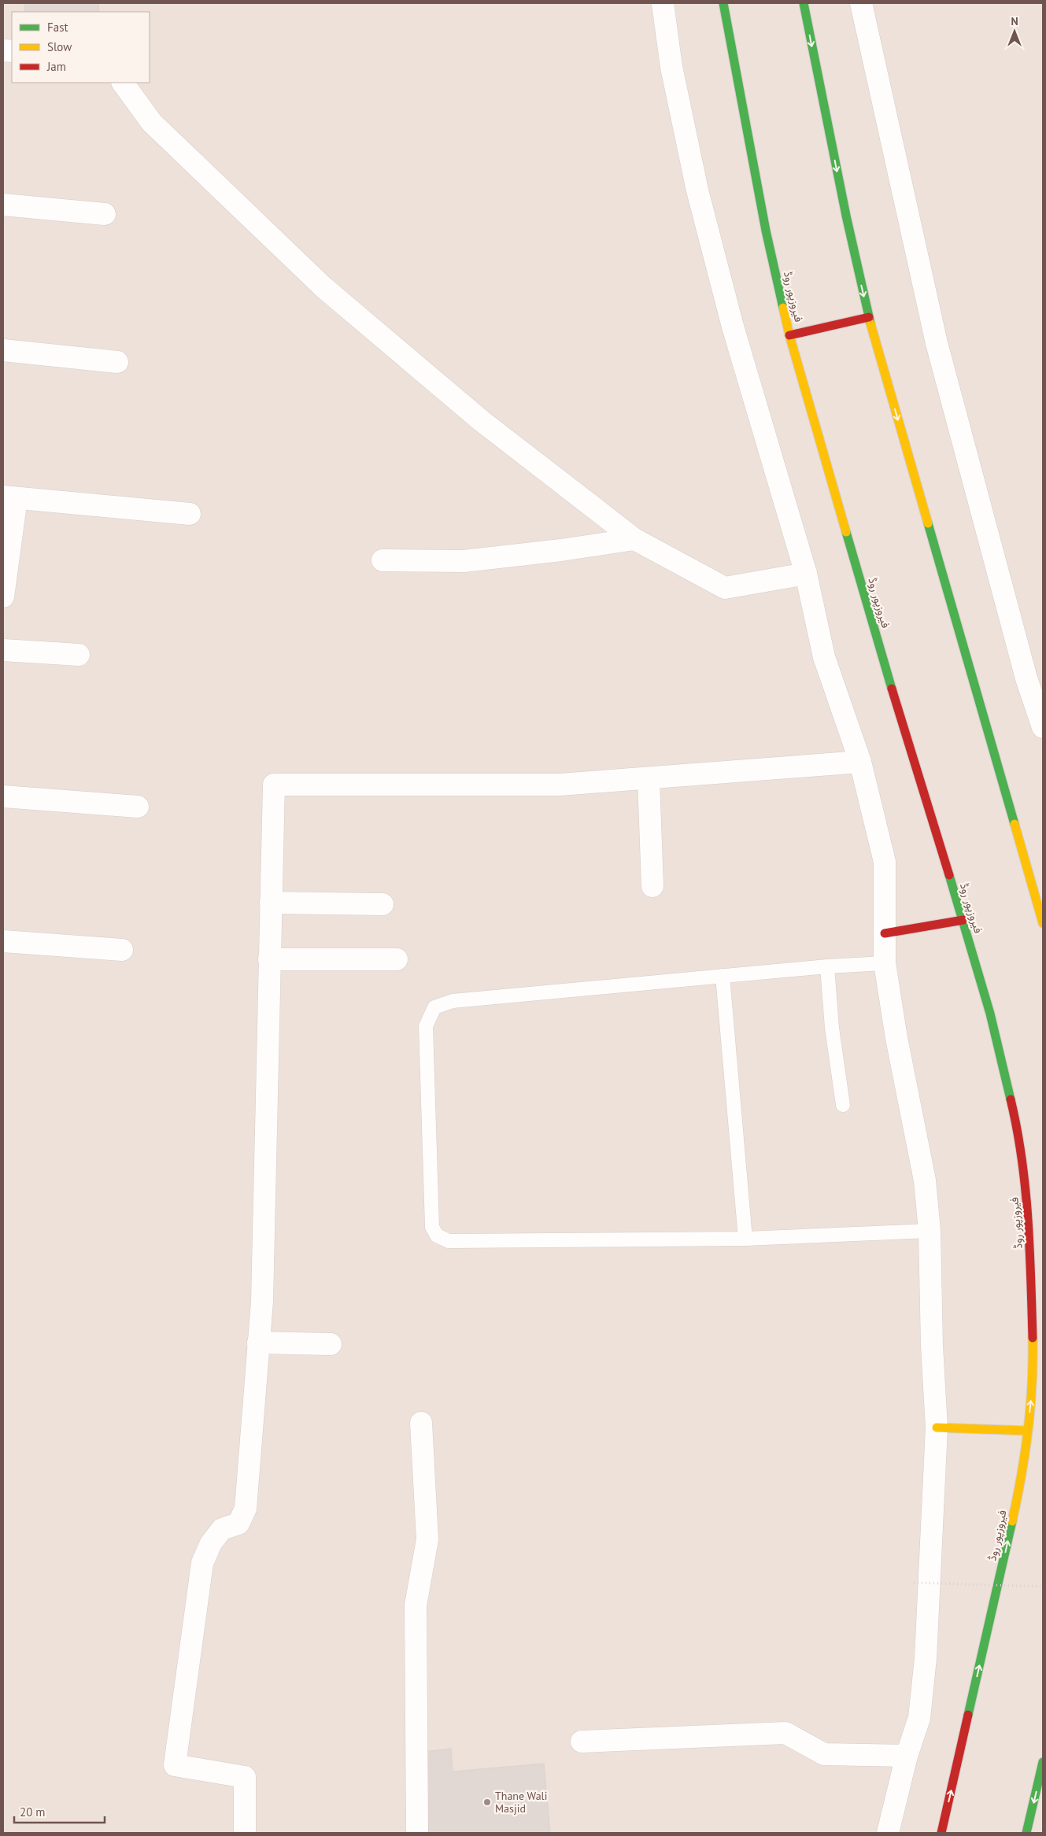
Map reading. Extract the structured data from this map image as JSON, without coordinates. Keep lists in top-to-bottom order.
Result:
{
  "streets": {
    "highway": ["فیروزپور روڈ"]
  },
  "one_way": ["فیروزپور روڈ"],
  "places": ["Thane Wali Masjid"],
  "legend": ["Fast", "Slow", "Jam"],
  "scale_bar": "20 m",
  "north": "top"
}
